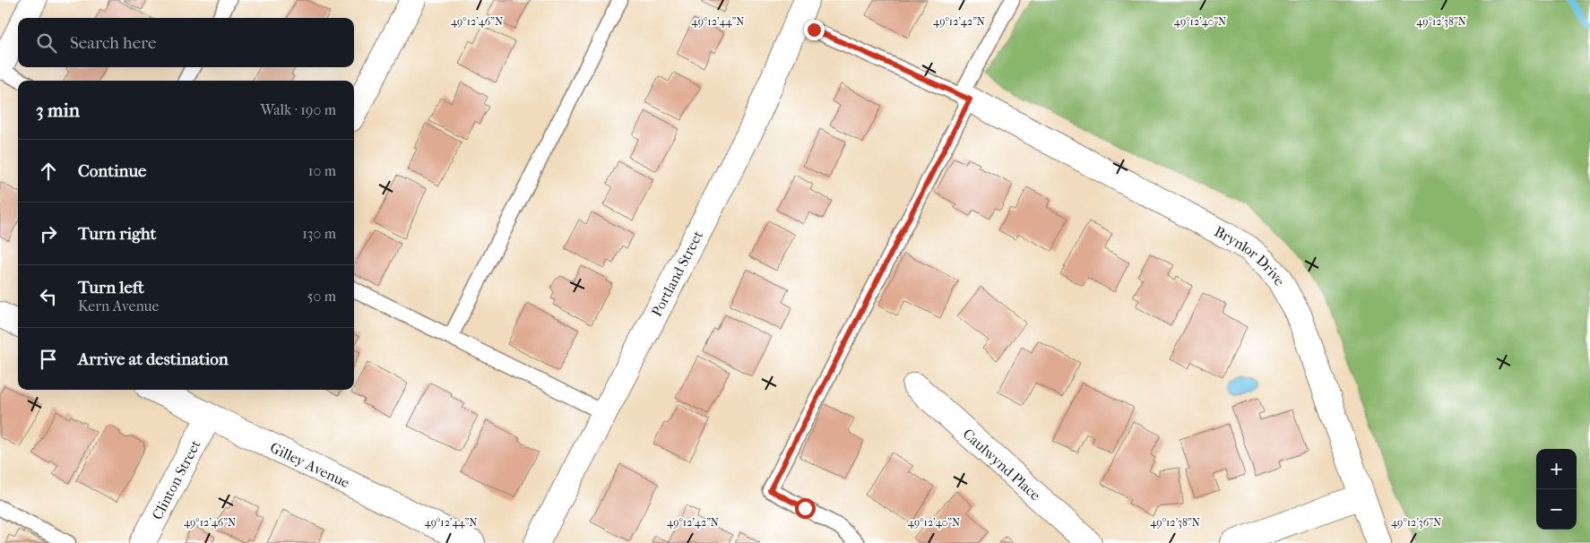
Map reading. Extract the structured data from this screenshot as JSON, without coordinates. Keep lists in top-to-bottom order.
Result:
{
  "streets": {
    "street": [
      "Brynlor Drive",
      "Portland Street",
      "Caulwynd Place",
      "Gilley Avenue",
      "Clinton Street"
    ]
  },
  "crossings": [
    ["Gilley Avenue", "Clinton Street"]
  ],
  "page": {
    "search": "Search here",
    "heading": ["3 min", "Walk · 190 m"],
    "list": [
      ["Continue", "10 m"],
      ["Turn right", "130 m"],
      ["Turn left", "Kern Avenue", "50 m"],
      "Arrive at destination"
    ],
    "map_buttons": ["+", "−"]
  },
  "coordinates": [
    "49°12'46\"N",
    "49°12'44\"N",
    "49°12'42\"N",
    "49°12'40\"N",
    "49°12'38\"N",
    "49°12'36\"N"
  ]
}
